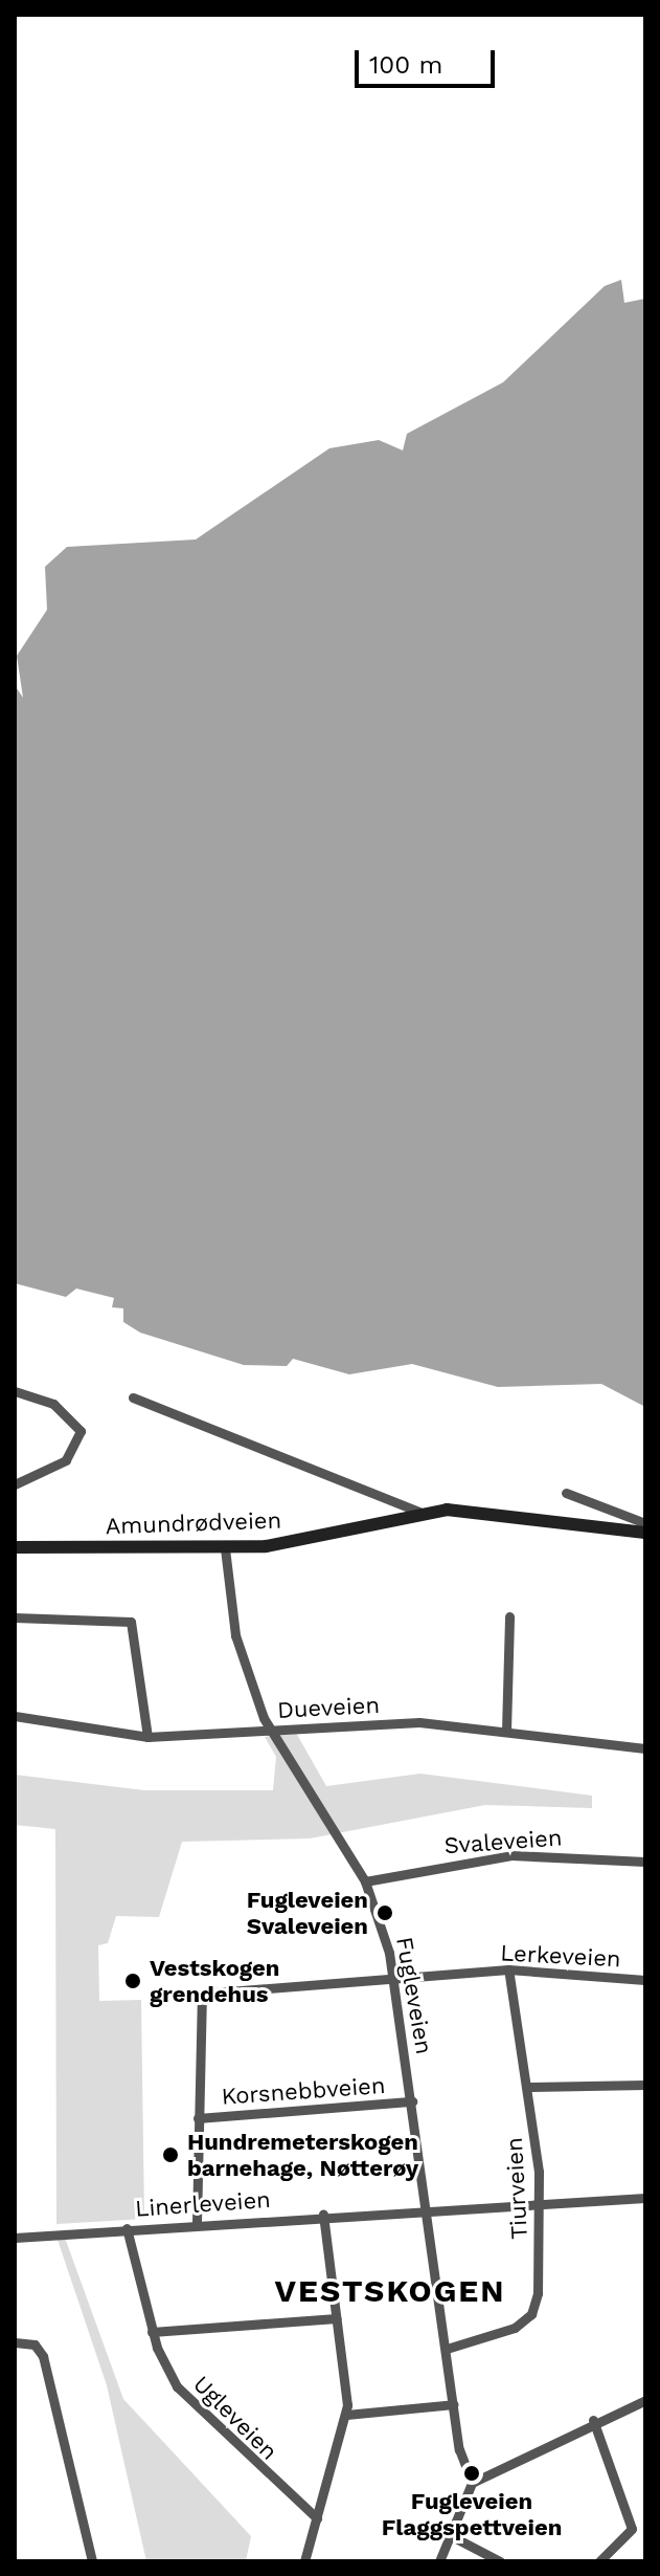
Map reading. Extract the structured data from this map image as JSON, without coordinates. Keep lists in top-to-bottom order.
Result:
{
  "streets": {
    "main road": ["Amundrødveien"],
    "street": [
      "Dueveien",
      "Svaleveien",
      "Lerkeveien",
      "Fugleveien",
      "Korsnebbveien",
      "Tiurveien",
      "Linerleveien",
      "Ugleveien"
    ]
  },
  "crossings": [
    ["Amundrødveien", "Fugleveien"],
    ["Dueveien", "Fugleveien"],
    ["Svaleveien", "Fugleveien"],
    ["Lerkeveien", "Fugleveien"],
    ["Lerkeveien", "Korsnebbveien"],
    ["Lerkeveien", "Tiurveien"],
    ["Lerkeveien", "Linerleveien"],
    ["Fugleveien", "Korsnebbveien"],
    ["Fugleveien", "Tiurveien"],
    ["Fugleveien", "Linerleveien"],
    ["Tiurveien", "Linerleveien"],
    ["Linerleveien", "Ugleveien"]
  ],
  "districts": ["VESTSKOGEN"],
  "places": [
    "Fugleveien Svaleveien",
    "Vestskogen grendehus",
    "Hundremeterskogen barnehage, Nøtterøy",
    "Fugleveien Flaggspettveien"
  ],
  "scale_bar": "100 m"
}
